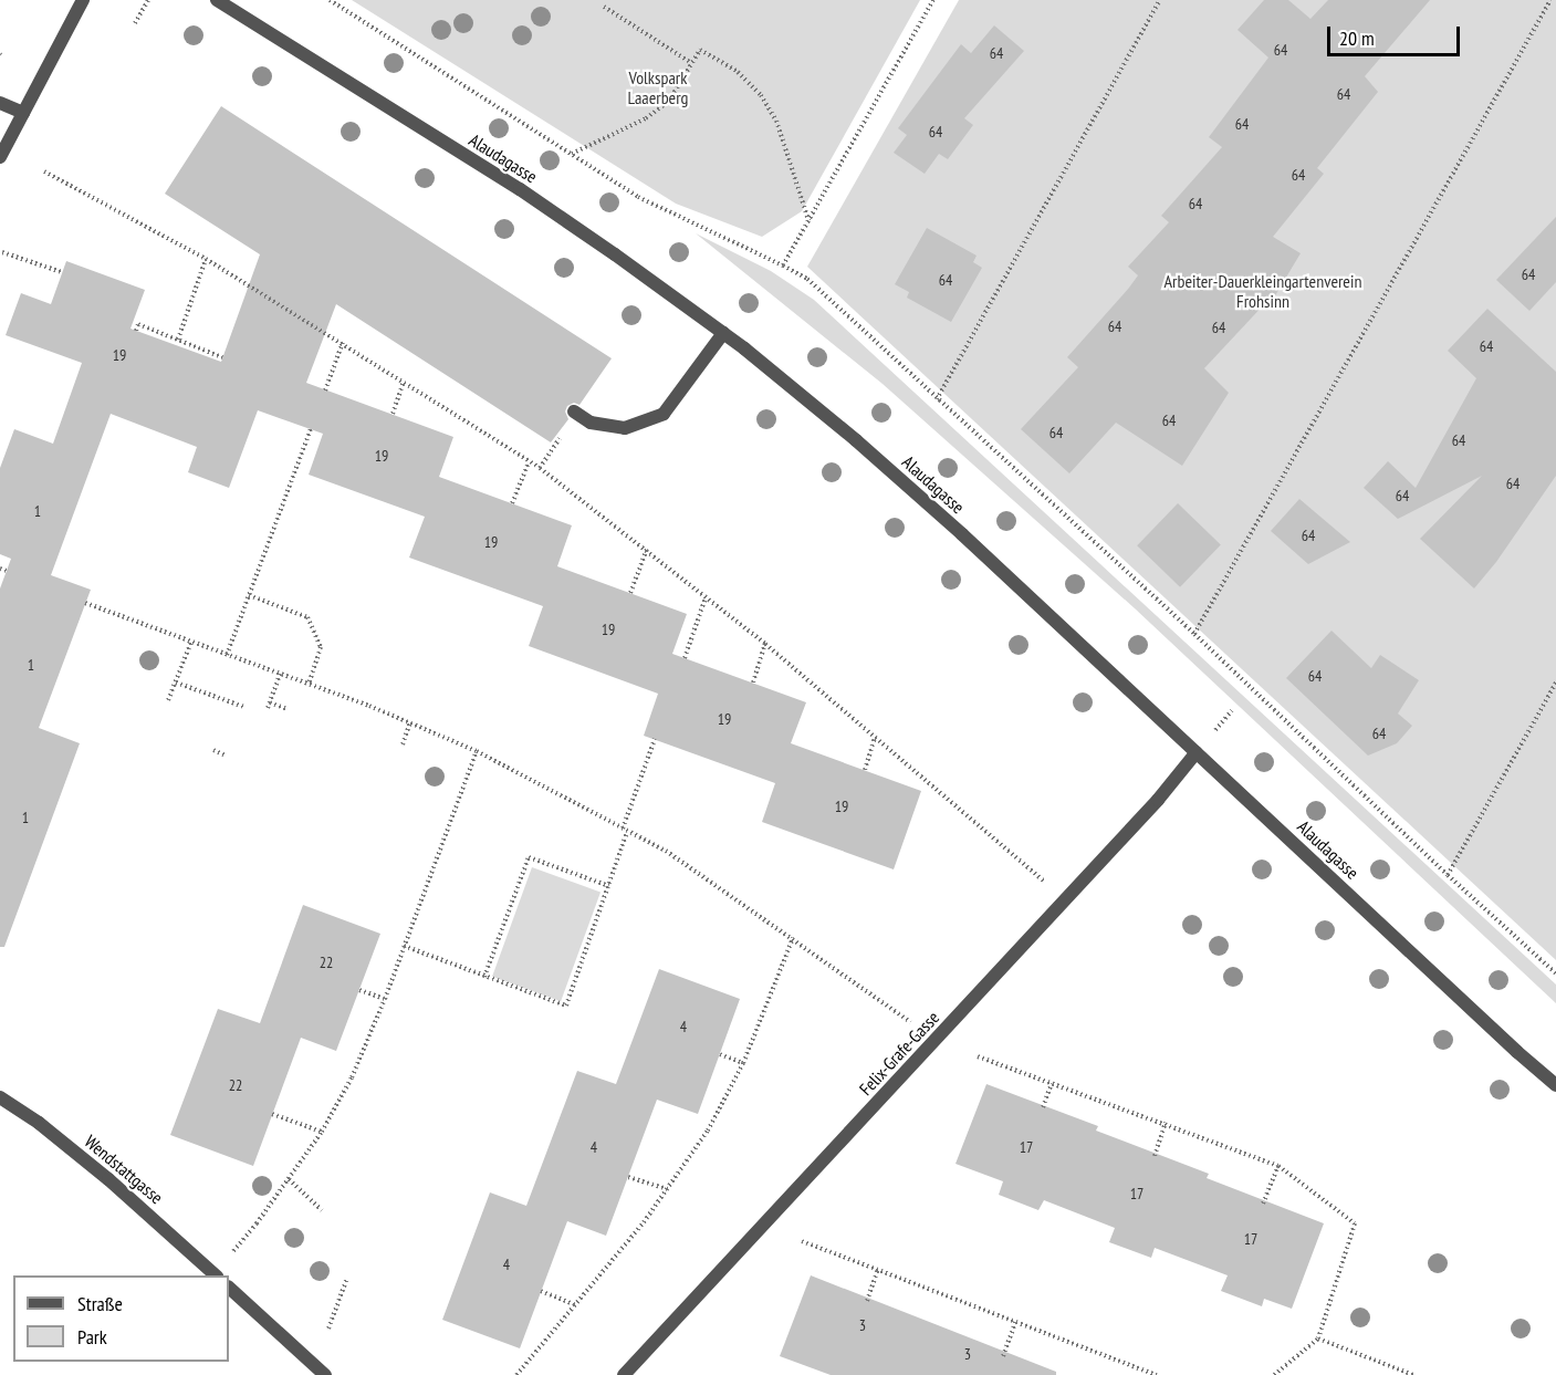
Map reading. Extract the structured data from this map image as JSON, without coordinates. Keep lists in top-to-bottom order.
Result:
{
  "streets": {
    "street": ["Alaudagasse", "Felix-Grafe-Gasse", "Wendstattgasse"]
  },
  "crossings": [
    ["Alaudagasse", "Felix-Grafe-Gasse"]
  ],
  "parks": ["Volkspark Laaerberg", "Arbeiter-Dauerkleingartenverein Frohsinn"],
  "house_numbers": [
    "64",
    "64",
    "64",
    "64",
    "64",
    "64",
    "64",
    "64",
    "64",
    "64",
    "64",
    "64",
    "19",
    "64",
    "64",
    "64",
    "19",
    "64",
    "64",
    "1",
    "64",
    "19",
    "19",
    "1",
    "64",
    "19",
    "64",
    "19",
    "1",
    "22",
    "4",
    "22",
    "4",
    "17",
    "17",
    "17",
    "4",
    "3",
    "3"
  ],
  "legend": ["Straße", "Park"],
  "scale_bar": "20 m"
}
